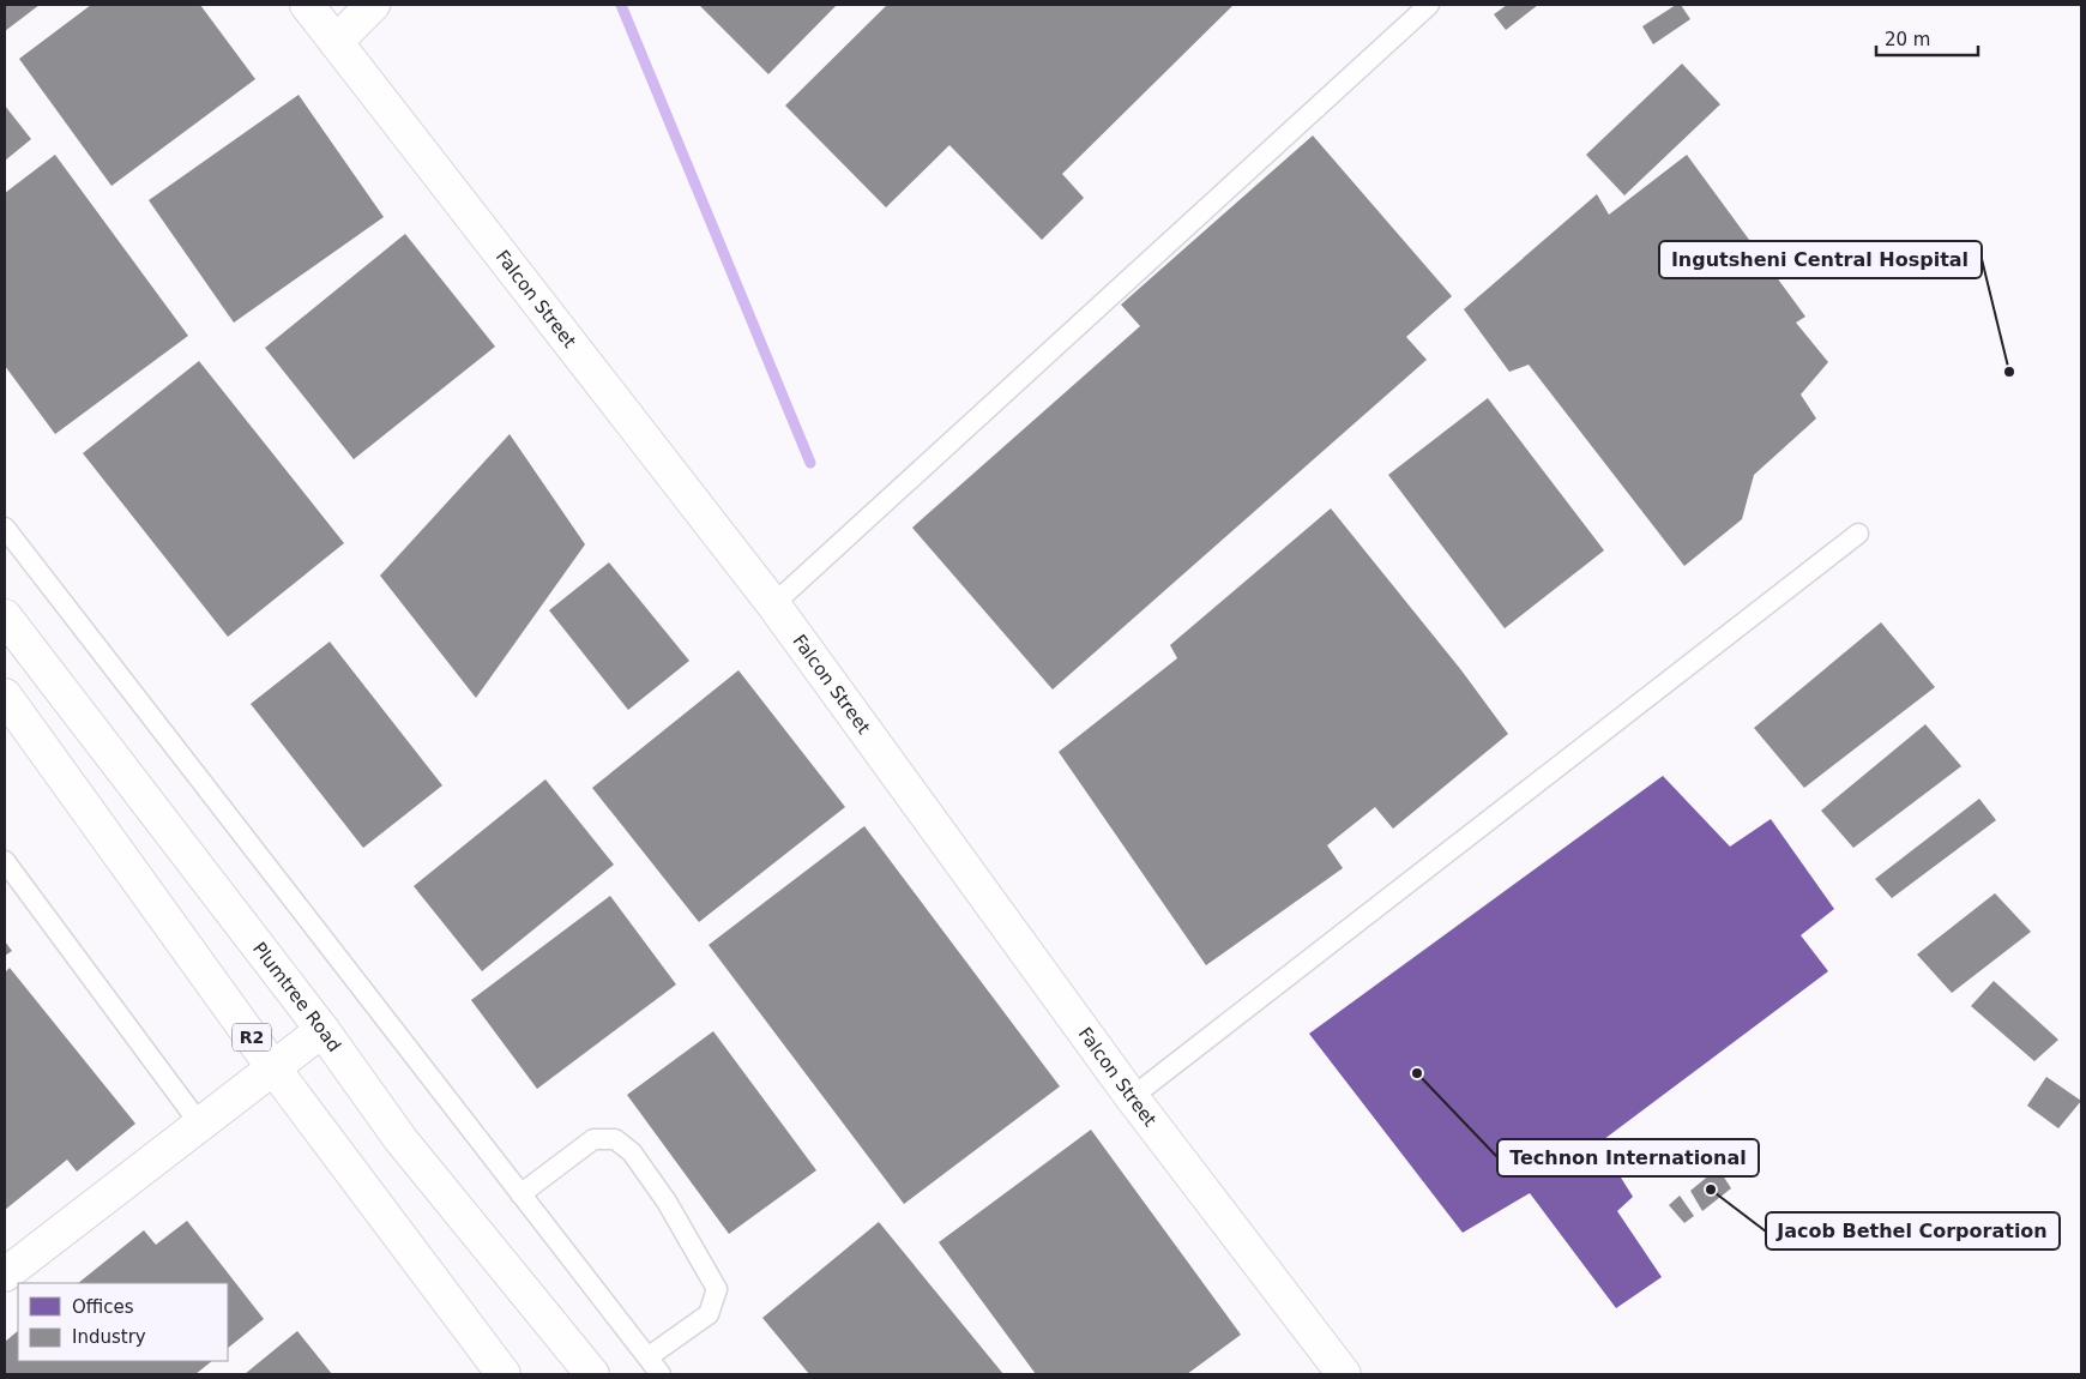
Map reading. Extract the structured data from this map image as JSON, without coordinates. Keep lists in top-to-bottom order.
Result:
{
  "streets": {
    "main road": ["Falcon Street", "Plumtree Road", "R2"]
  },
  "places": ["Ingutsheni Central Hospital", "Technon International", "Jacob Bethel Corporation"],
  "legend": ["Offices", "Industry"],
  "scale_bar": "20 m"
}
